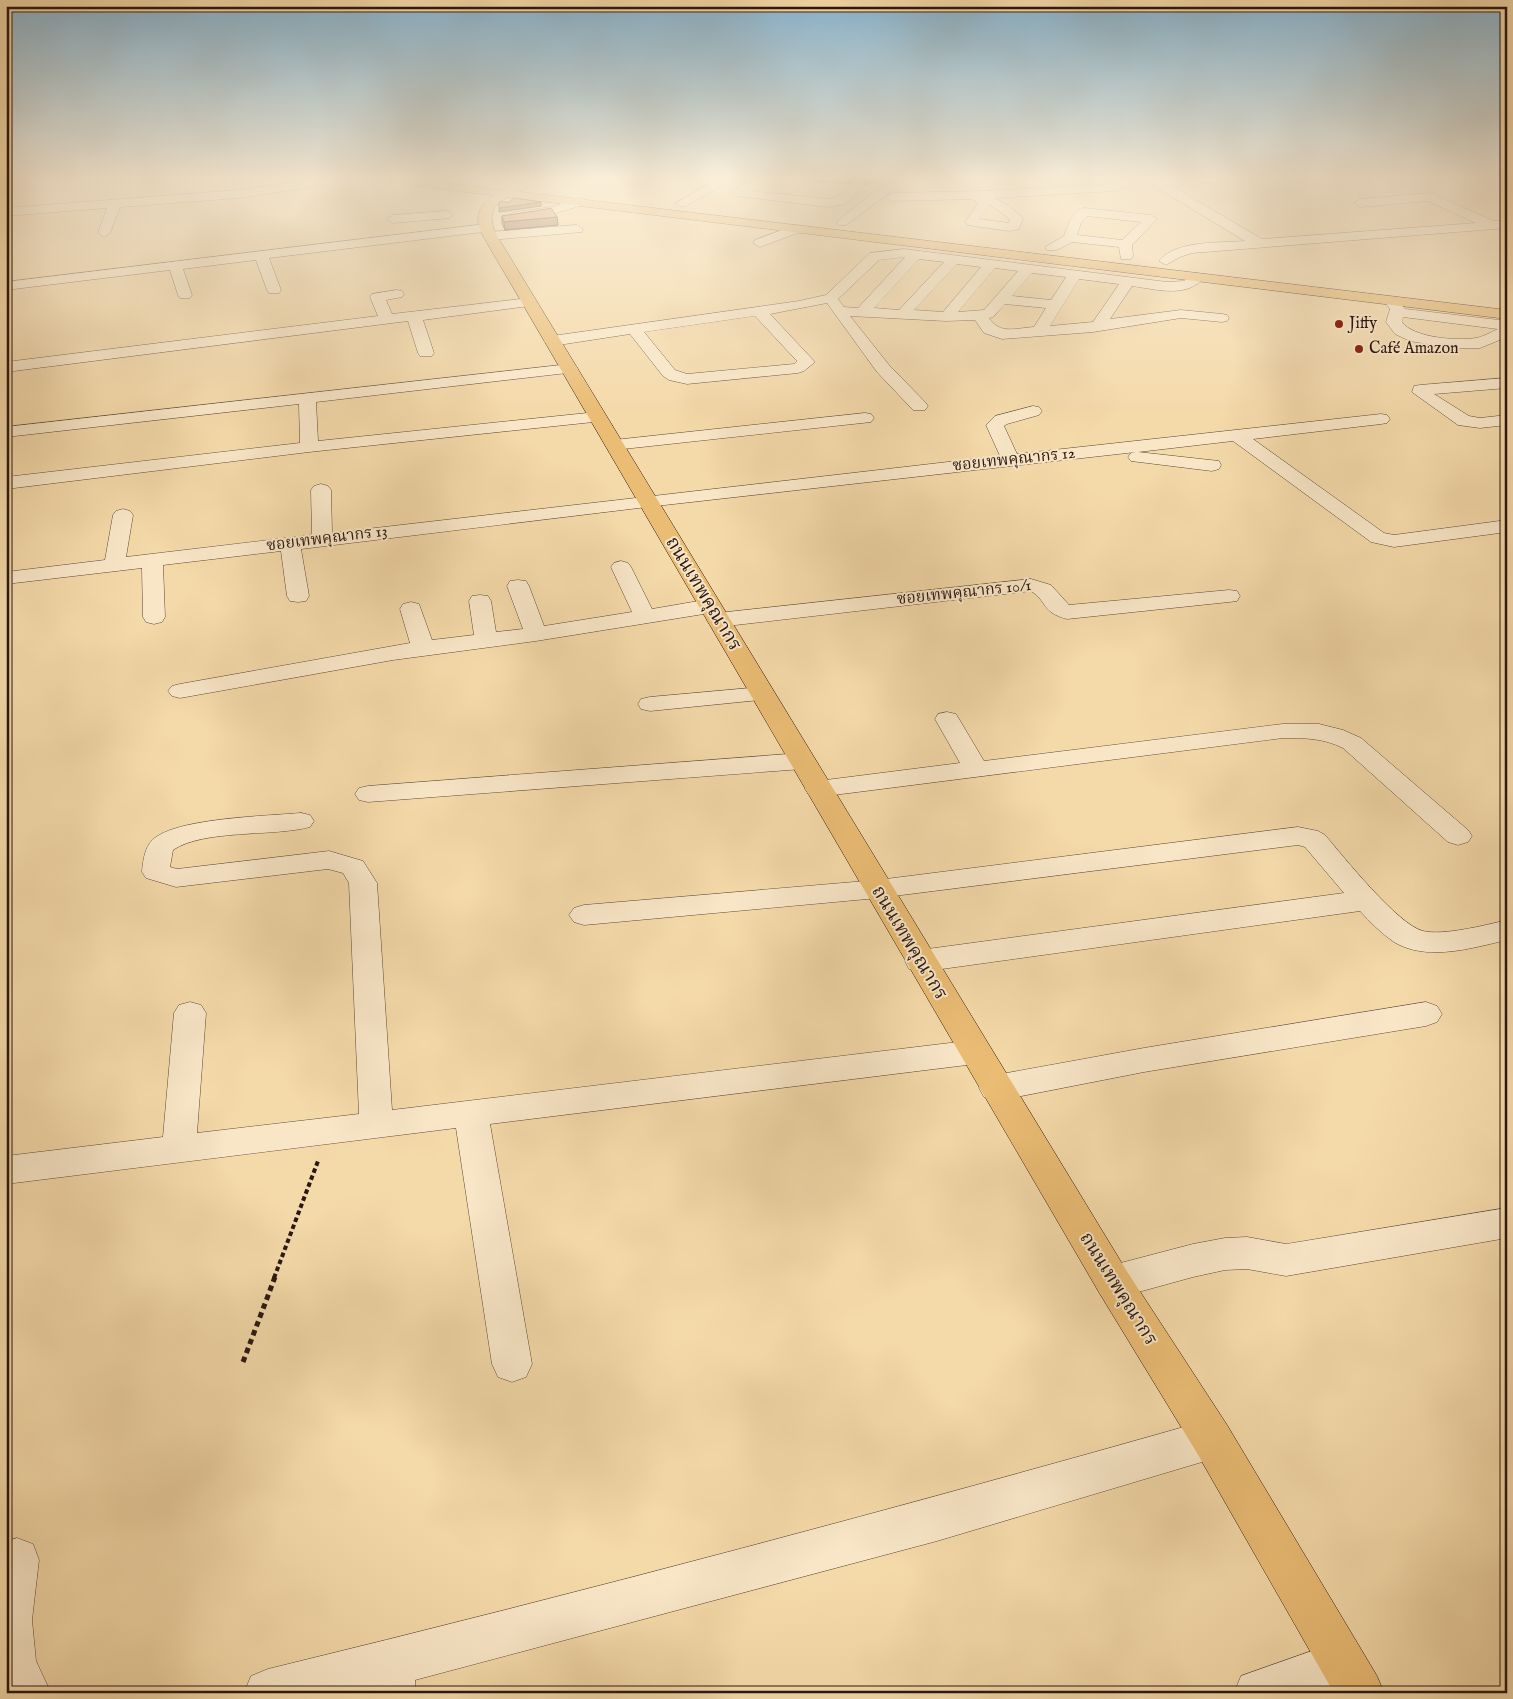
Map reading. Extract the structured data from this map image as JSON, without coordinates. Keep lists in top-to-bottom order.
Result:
{
  "streets": {
    "main road": ["ถนนเทพคุณากร"],
    "street": ["ซอยเทพคุณากร 12", "ซอยเทพคุณากร 13", "ซอยเทพคุณากร 10/1"]
  },
  "crossings": [
    ["ซอยเทพคุณากร 12", "ซอยเทพคุณากร 13"],
    ["ซอยเทพคุณากร 12", "ถนนเทพคุณากร"],
    ["ซอยเทพคุณากร 13", "ถนนเทพคุณากร"],
    ["ซอยเทพคุณากร 10/1", "ถนนเทพคุณากร"]
  ],
  "places": ["Jiffy", "Café Amazon"]
}
